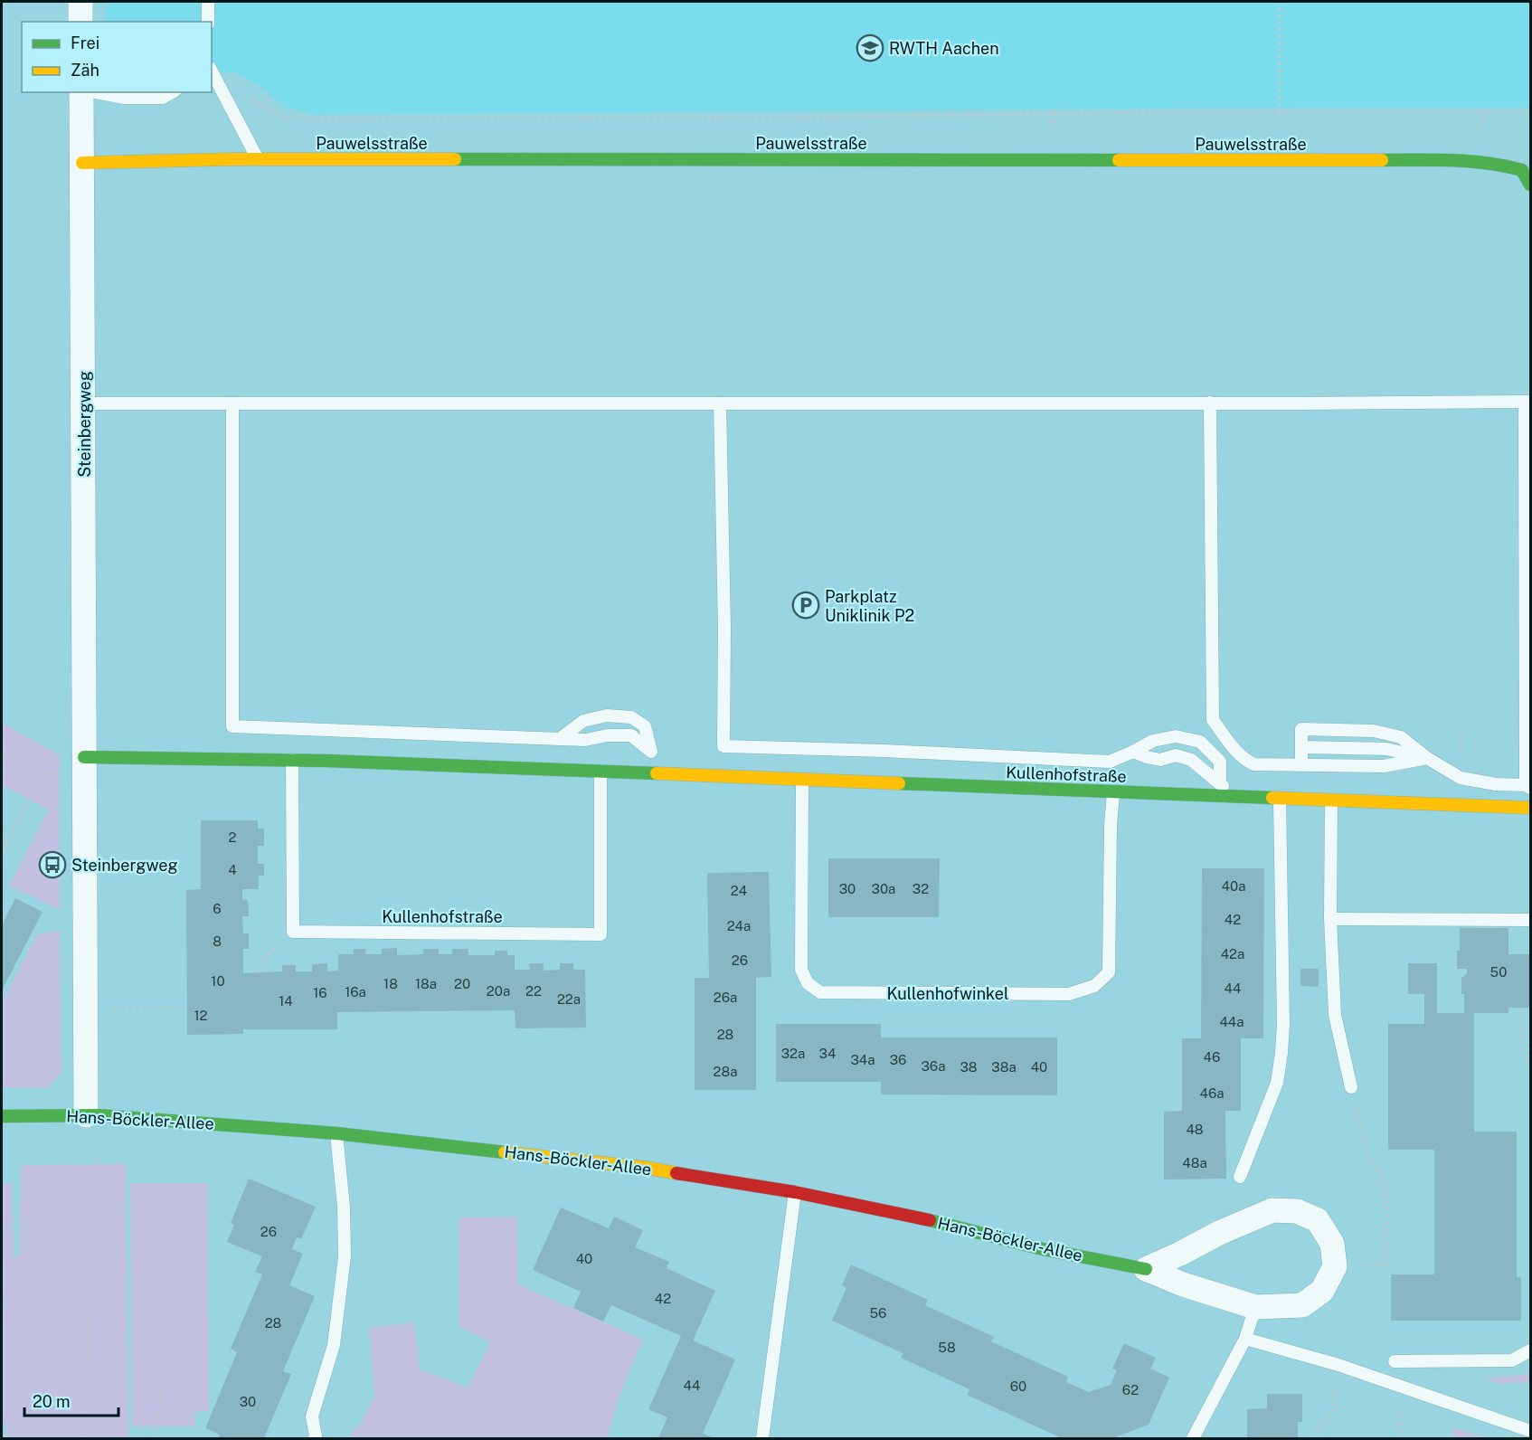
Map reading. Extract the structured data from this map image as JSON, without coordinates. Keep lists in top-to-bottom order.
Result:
{
  "streets": {
    "street": [
      "Pauwelsstraße",
      "Steinbergweg",
      "Kullenhofstraße",
      "Hans-Böckler-Allee"
    ],
    "lane": ["Kullenhofwinkel"]
  },
  "crossings": [
    ["Pauwelsstraße", "Steinbergweg"],
    ["Steinbergweg", "Kullenhofstraße"],
    ["Steinbergweg", "Hans-Böckler-Allee"],
    ["Kullenhofstraße", "Kullenhofwinkel"]
  ],
  "places": {
    "school or university": ["RWTH Aachen"],
    "parking": ["Parkplatz Uniklinik P2"],
    "bus stop": ["Steinbergweg"]
  },
  "house_numbers": [
    "2",
    "4",
    "40a",
    "30",
    "30a",
    "32",
    "24",
    "6",
    "42",
    "24a",
    "8",
    "42a",
    "26",
    "50",
    "10",
    "18",
    "18a",
    "20",
    "44",
    "20a",
    "22",
    "16a",
    "16",
    "26a",
    "22a",
    "14",
    "12",
    "44a",
    "28",
    "32a",
    "34",
    "46",
    "34a",
    "36",
    "36a",
    "38",
    "38a",
    "40",
    "28a",
    "46a",
    "48",
    "48a",
    "26",
    "40",
    "42",
    "56",
    "28",
    "58",
    "44",
    "60",
    "62",
    "30"
  ],
  "legend": ["Frei", "Zäh"],
  "scale_bar": "20 m"
}
